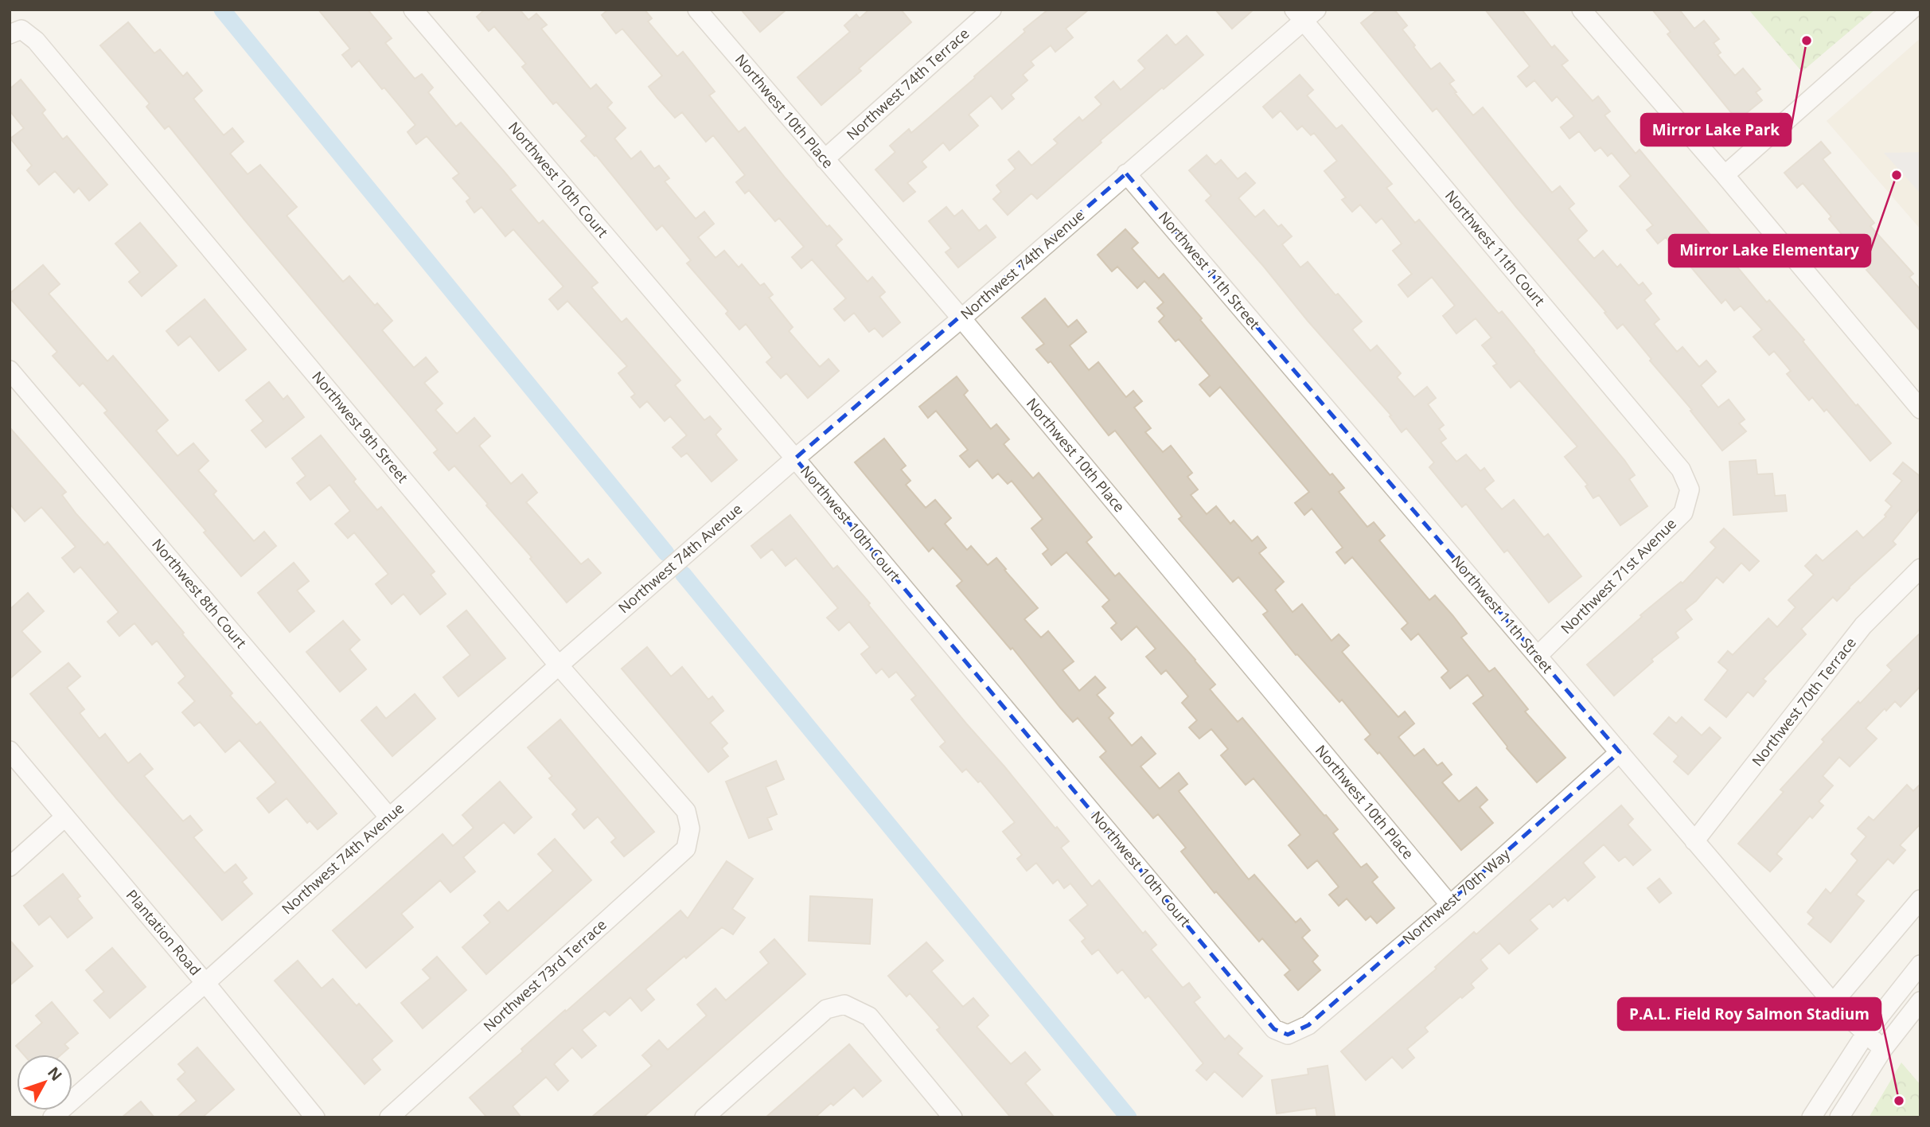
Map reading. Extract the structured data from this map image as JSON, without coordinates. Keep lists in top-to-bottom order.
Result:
{
  "streets": {
    "street": [
      "Northwest 74th Terrace",
      "Northwest 10th Place",
      "Northwest 10th Court",
      "Northwest 11th Court",
      "Northwest 74th Avenue",
      "Northwest 11th Street",
      "Northwest 9th Street",
      "Northwest 71st Avenue",
      "Northwest 8th Court",
      "Northwest 70th Terrace",
      "Northwest 70th Way",
      "Plantation Road",
      "Northwest 73rd Terrace"
    ]
  },
  "crossings": [
    ["Northwest 74th Terrace", "Northwest 10th Place"],
    ["Northwest 10th Place", "Northwest 74th Avenue"],
    ["Northwest 10th Place", "Northwest 70th Way"],
    ["Northwest 10th Court", "Northwest 74th Avenue"],
    ["Northwest 10th Court", "Northwest 70th Way"],
    ["Northwest 11th Court", "Northwest 74th Avenue"],
    ["Northwest 11th Court", "Northwest 71st Avenue"],
    ["Northwest 74th Avenue", "Northwest 11th Street"],
    ["Northwest 74th Avenue", "Northwest 9th Street"],
    ["Northwest 74th Avenue", "Northwest 8th Court"],
    ["Northwest 74th Avenue", "Plantation Road"],
    ["Northwest 11th Street", "Northwest 71st Avenue"],
    ["Northwest 11th Street", "Northwest 70th Terrace"],
    ["Northwest 11th Street", "Northwest 70th Way"],
    ["Northwest 9th Street", "Northwest 73rd Terrace"]
  ],
  "places": ["Mirror Lake Park", "Mirror Lake Elementary", "P.A.L. Field Roy Salmon Stadium"],
  "north": "top right"
}
